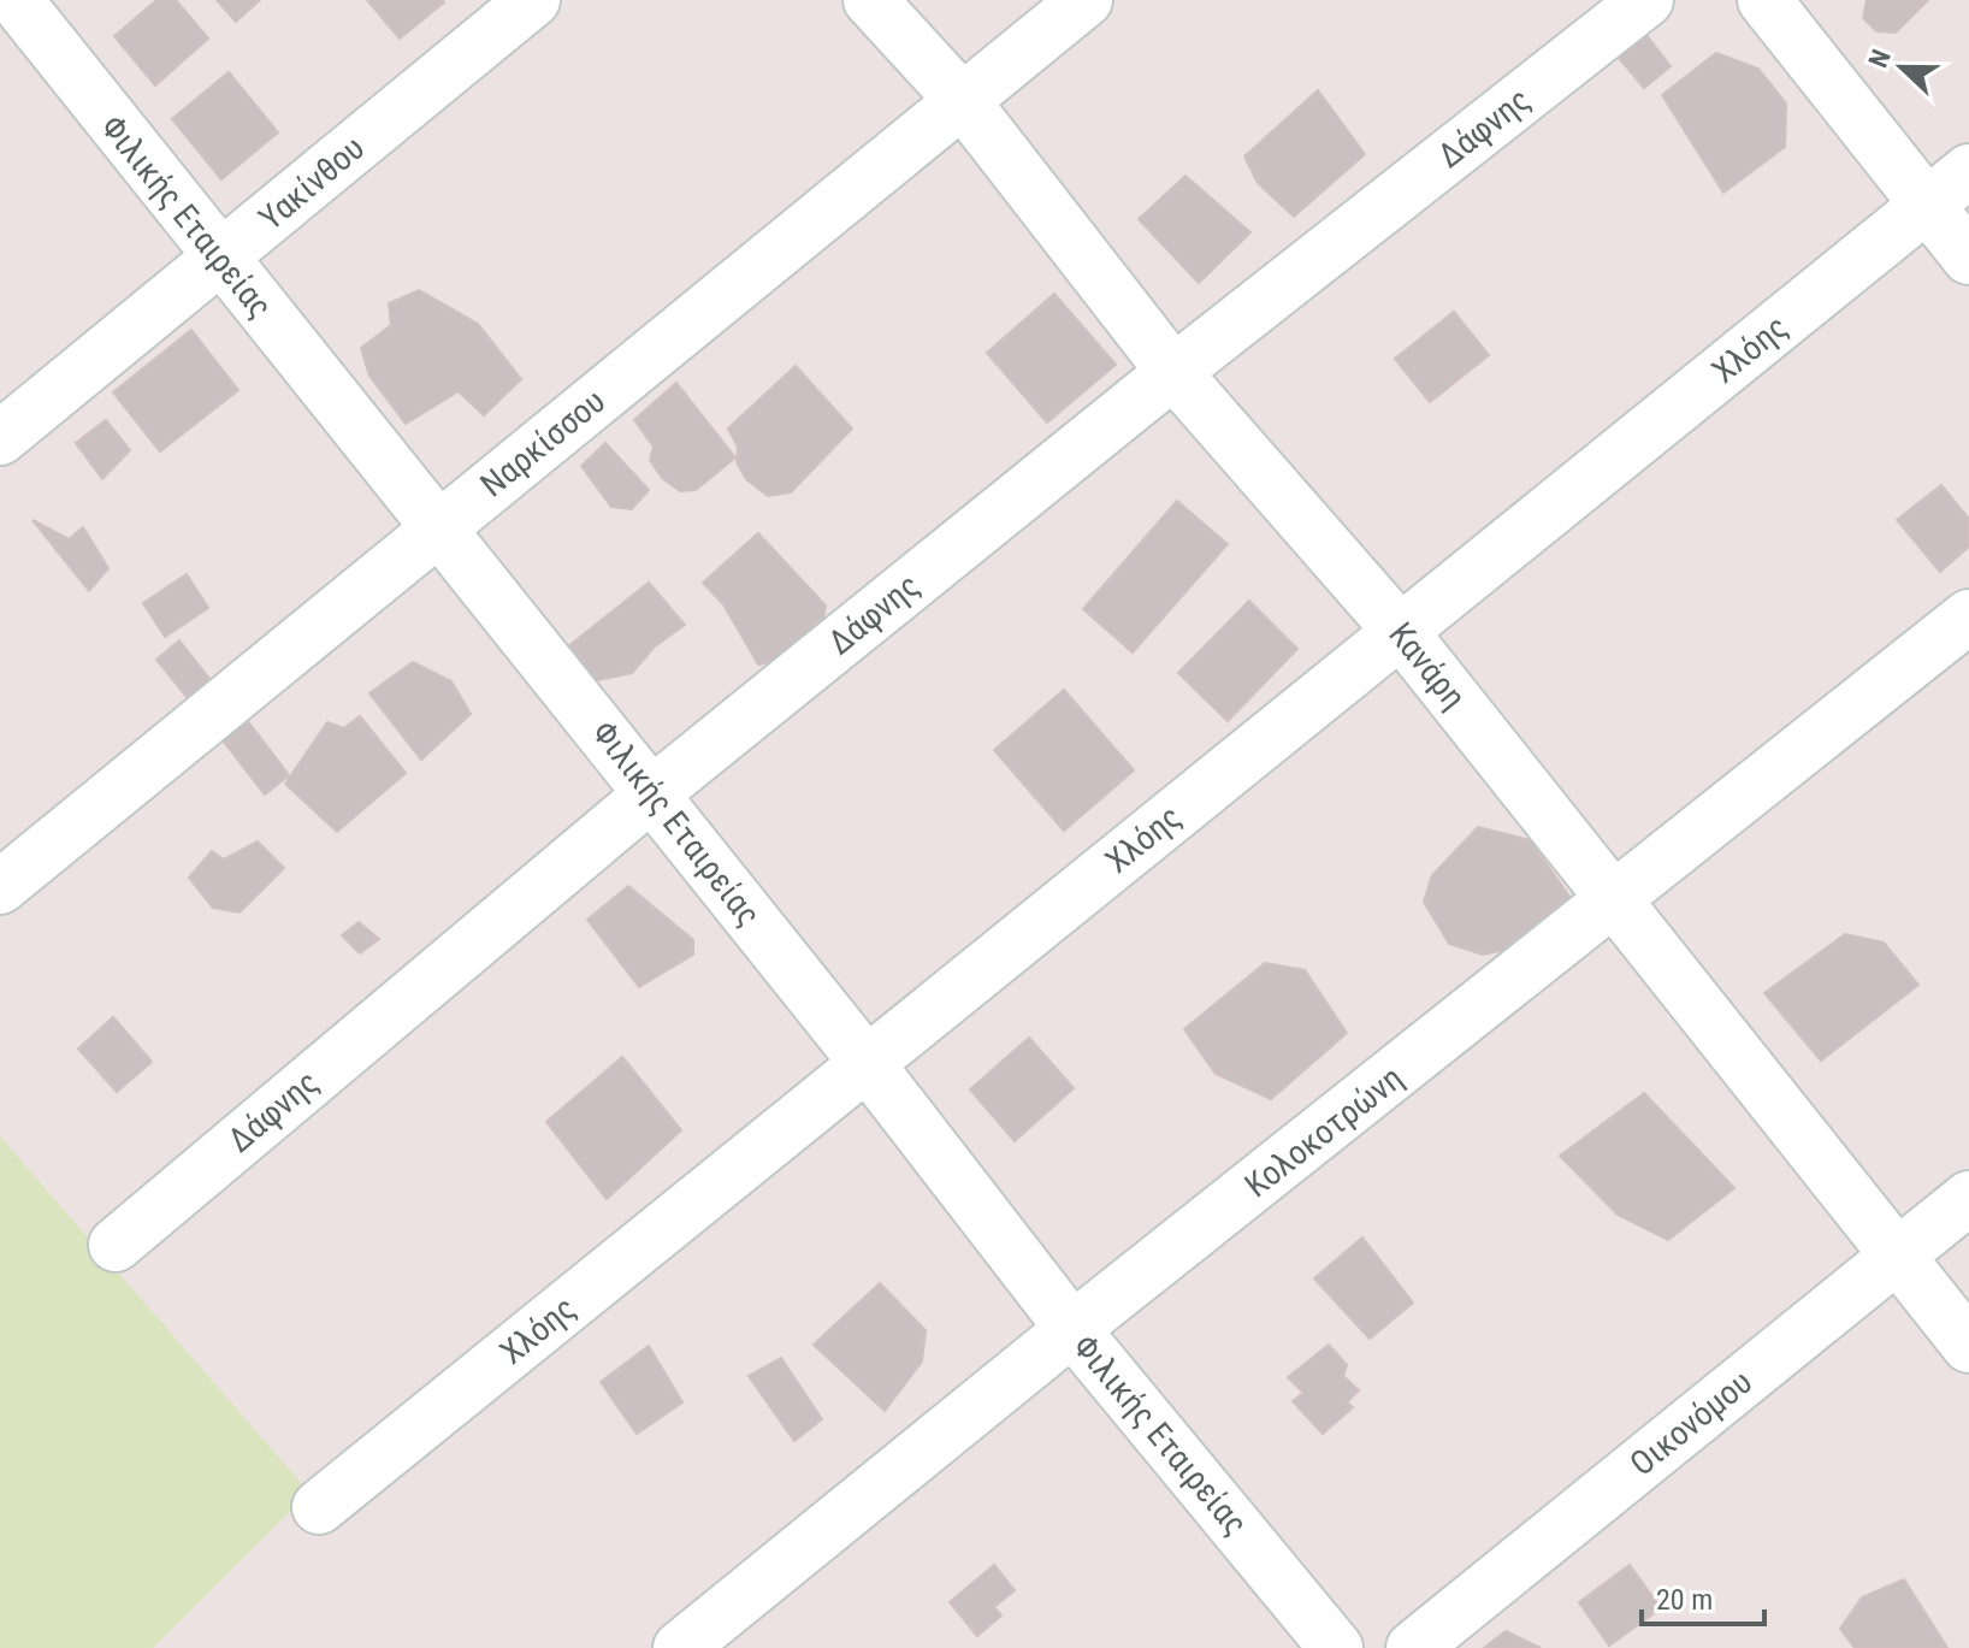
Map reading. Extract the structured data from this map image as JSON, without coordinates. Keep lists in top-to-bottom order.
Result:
{
  "streets": {
    "street": [
      "Δάφνης",
      "Υακίνθου",
      "Φιλικής Εταιρείας",
      "Χλόης",
      "Ναρκίσσου",
      "Κανάρη",
      "Κολοκοτρώνη",
      "Οικονόμου"
    ]
  },
  "crossings": [
    ["Δάφνης", "Φιλικής Εταιρείας"],
    ["Δάφνης", "Κανάρη"],
    ["Υακίνθου", "Φιλικής Εταιρείας"],
    ["Φιλικής Εταιρείας", "Χλόης"],
    ["Φιλικής Εταιρείας", "Ναρκίσσου"],
    ["Φιλικής Εταιρείας", "Κολοκοτρώνη"],
    ["Χλόης", "Κανάρη"],
    ["Ναρκίσσου", "Κανάρη"],
    ["Κανάρη", "Κολοκοτρώνη"],
    ["Κανάρη", "Οικονόμου"]
  ],
  "scale_bar": "20 m",
  "north": "left"
}
